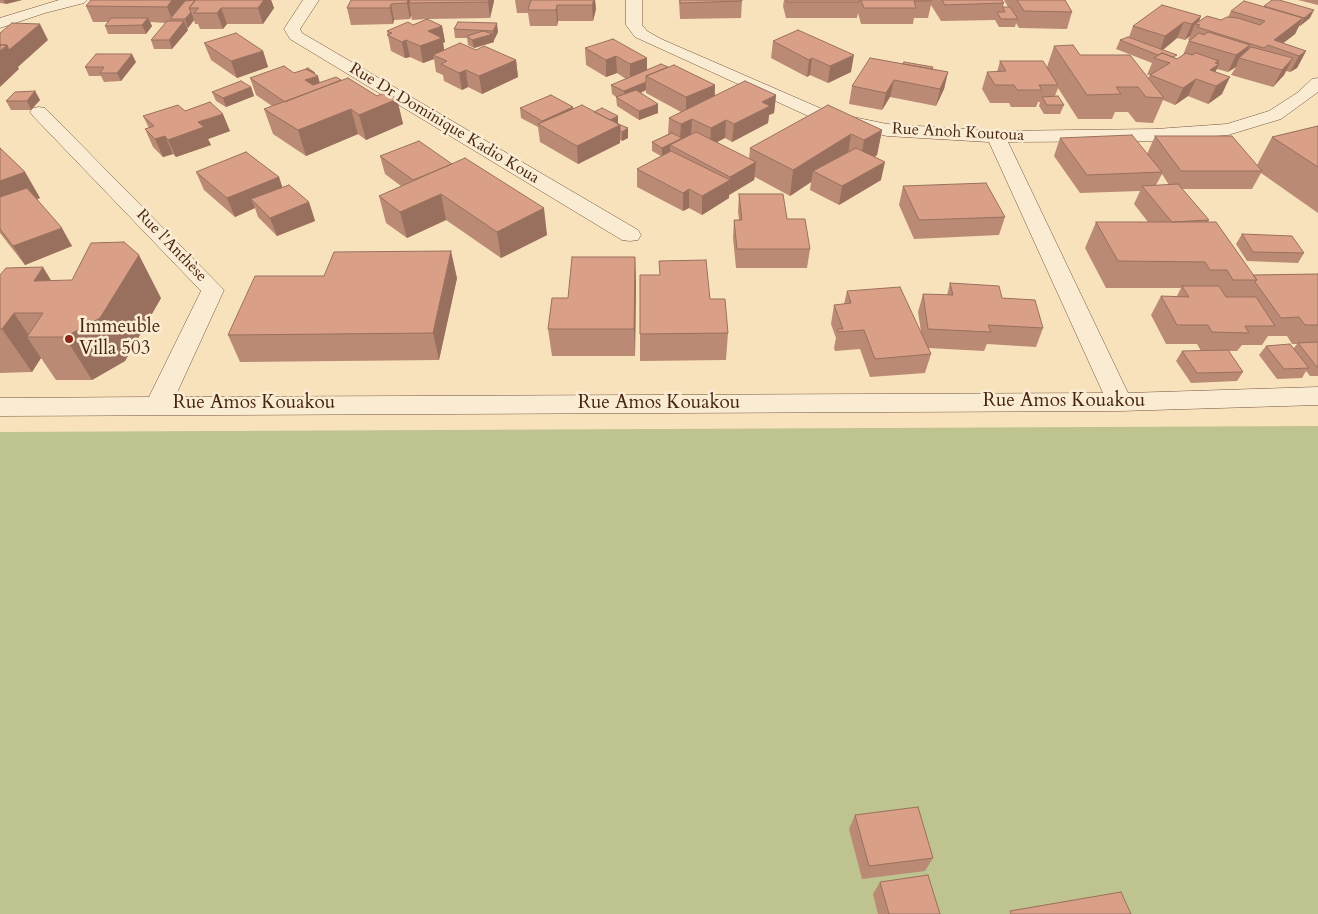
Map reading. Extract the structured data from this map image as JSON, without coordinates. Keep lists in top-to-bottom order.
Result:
{
  "streets": {
    "street": [
      "Rue Dr Dominique Kadio Koua",
      "Rue Anoh Koutoua",
      "Rue l'Anthèse",
      "Rue Amos Kouakou"
    ]
  },
  "crossings": [
    ["Rue l'Anthèse", "Rue Amos Kouakou"]
  ],
  "places": ["Immeuble Villa 503"]
}
